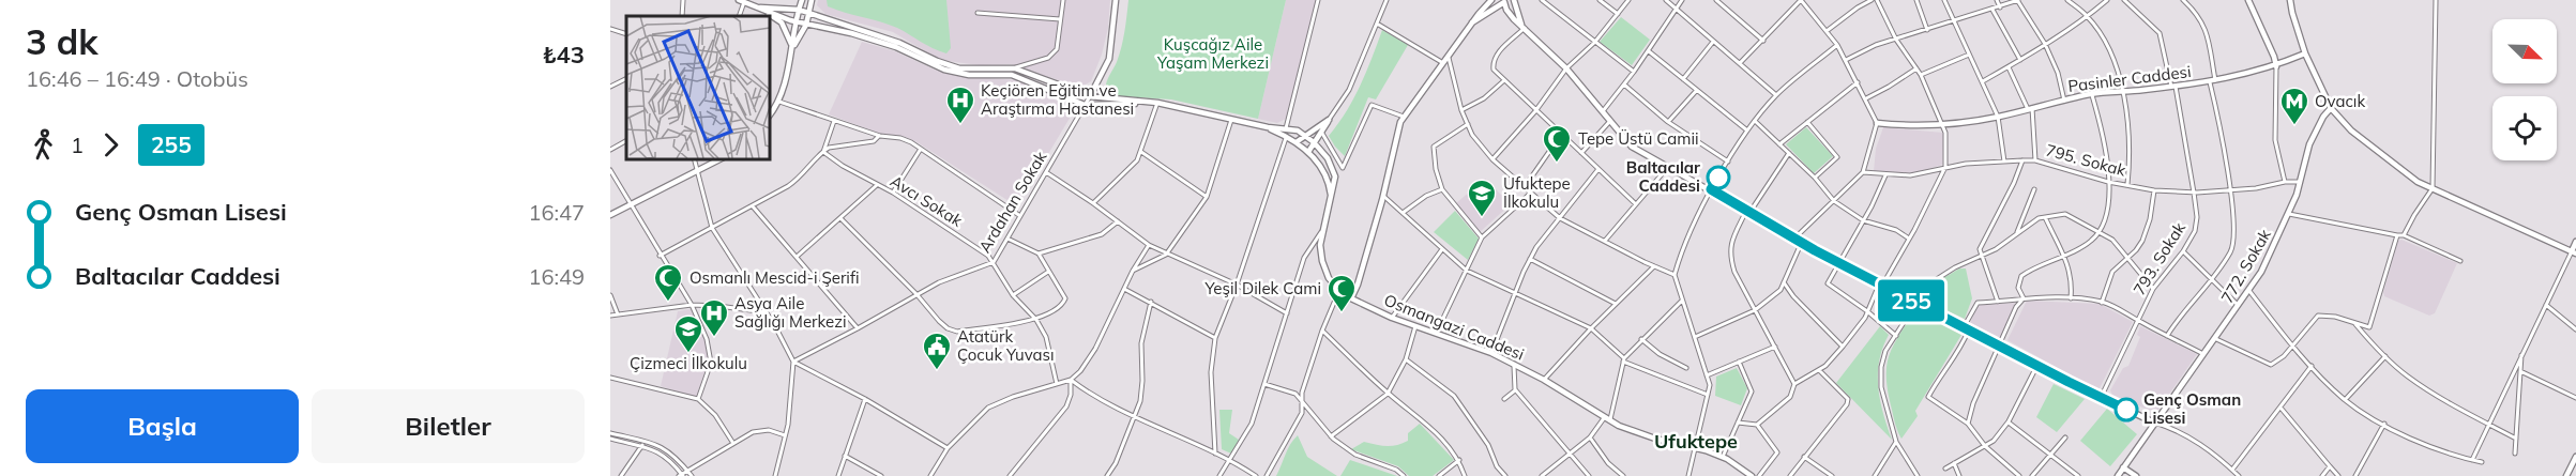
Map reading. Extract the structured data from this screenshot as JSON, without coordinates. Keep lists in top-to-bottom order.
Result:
{
  "streets": {
    "street": [
      "Pasinler Caddesi",
      "795. Sokak",
      "Avcı Sokak",
      "Ardahan Sokak",
      "793. Sokak",
      "772. Sokak",
      "Osmangazi Caddesi"
    ]
  },
  "crossings": [
    ["Pasinler Caddesi", "793. Sokak"],
    ["795. Sokak", "793. Sokak"],
    ["795. Sokak", "772. Sokak"],
    ["Avcı Sokak", "Ardahan Sokak"]
  ],
  "districts": ["Ufuktepe"],
  "parks": ["Kuşcağız Aile Yaşam Merkezi"],
  "places": {
    "hospital": ["Keçiören Eğitim ve Araştırma Hastanesi", "Asya Aile Sağlığı Merkezi"],
    "metro station": ["Ovacık"],
    "mosque": ["Tepe Üstü Camii", "Osmanlı Mescid-i Şerifi", "Yeşil Dilek Cami"],
    "other": ["Baltacılar Caddesi", "Genç Osman Lisesi"],
    "school or university": ["Ufuktepe İlkokulu", "Çizmeci İlkokulu"],
    "public building": ["Atatürk Çocuk Yuvası"]
  },
  "lines": ["bus line 255"],
  "north": "bottom right",
  "page": {
    "heading": ["3 dk", "16:46 – 16:49 · Otobüs", "₺43"],
    "on_map": "255",
    "legs": ["1", "255"],
    "list": [
      {
        "name": "Genç Osman Lisesi",
        "value": "16:47"
      },
      {
        "name": "Baltacılar Caddesi",
        "value": "16:49"
      }
    ],
    "buttons": ["Başla", "Biletler"]
  }
}
